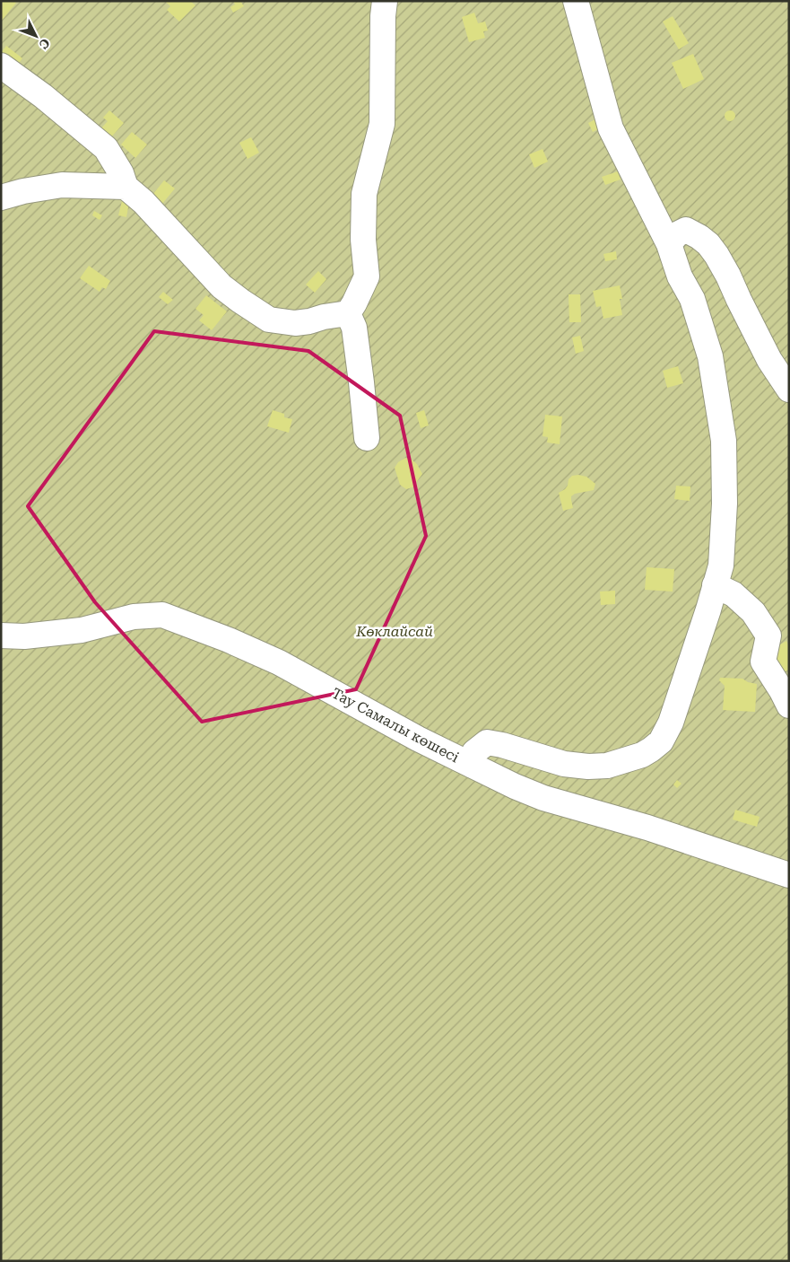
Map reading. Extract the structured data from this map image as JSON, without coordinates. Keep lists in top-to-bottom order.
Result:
{
  "streets": {
    "street": ["Тау Самалы көшесі"]
  },
  "parks": ["Көклайсай"],
  "north": "bottom right"
}
